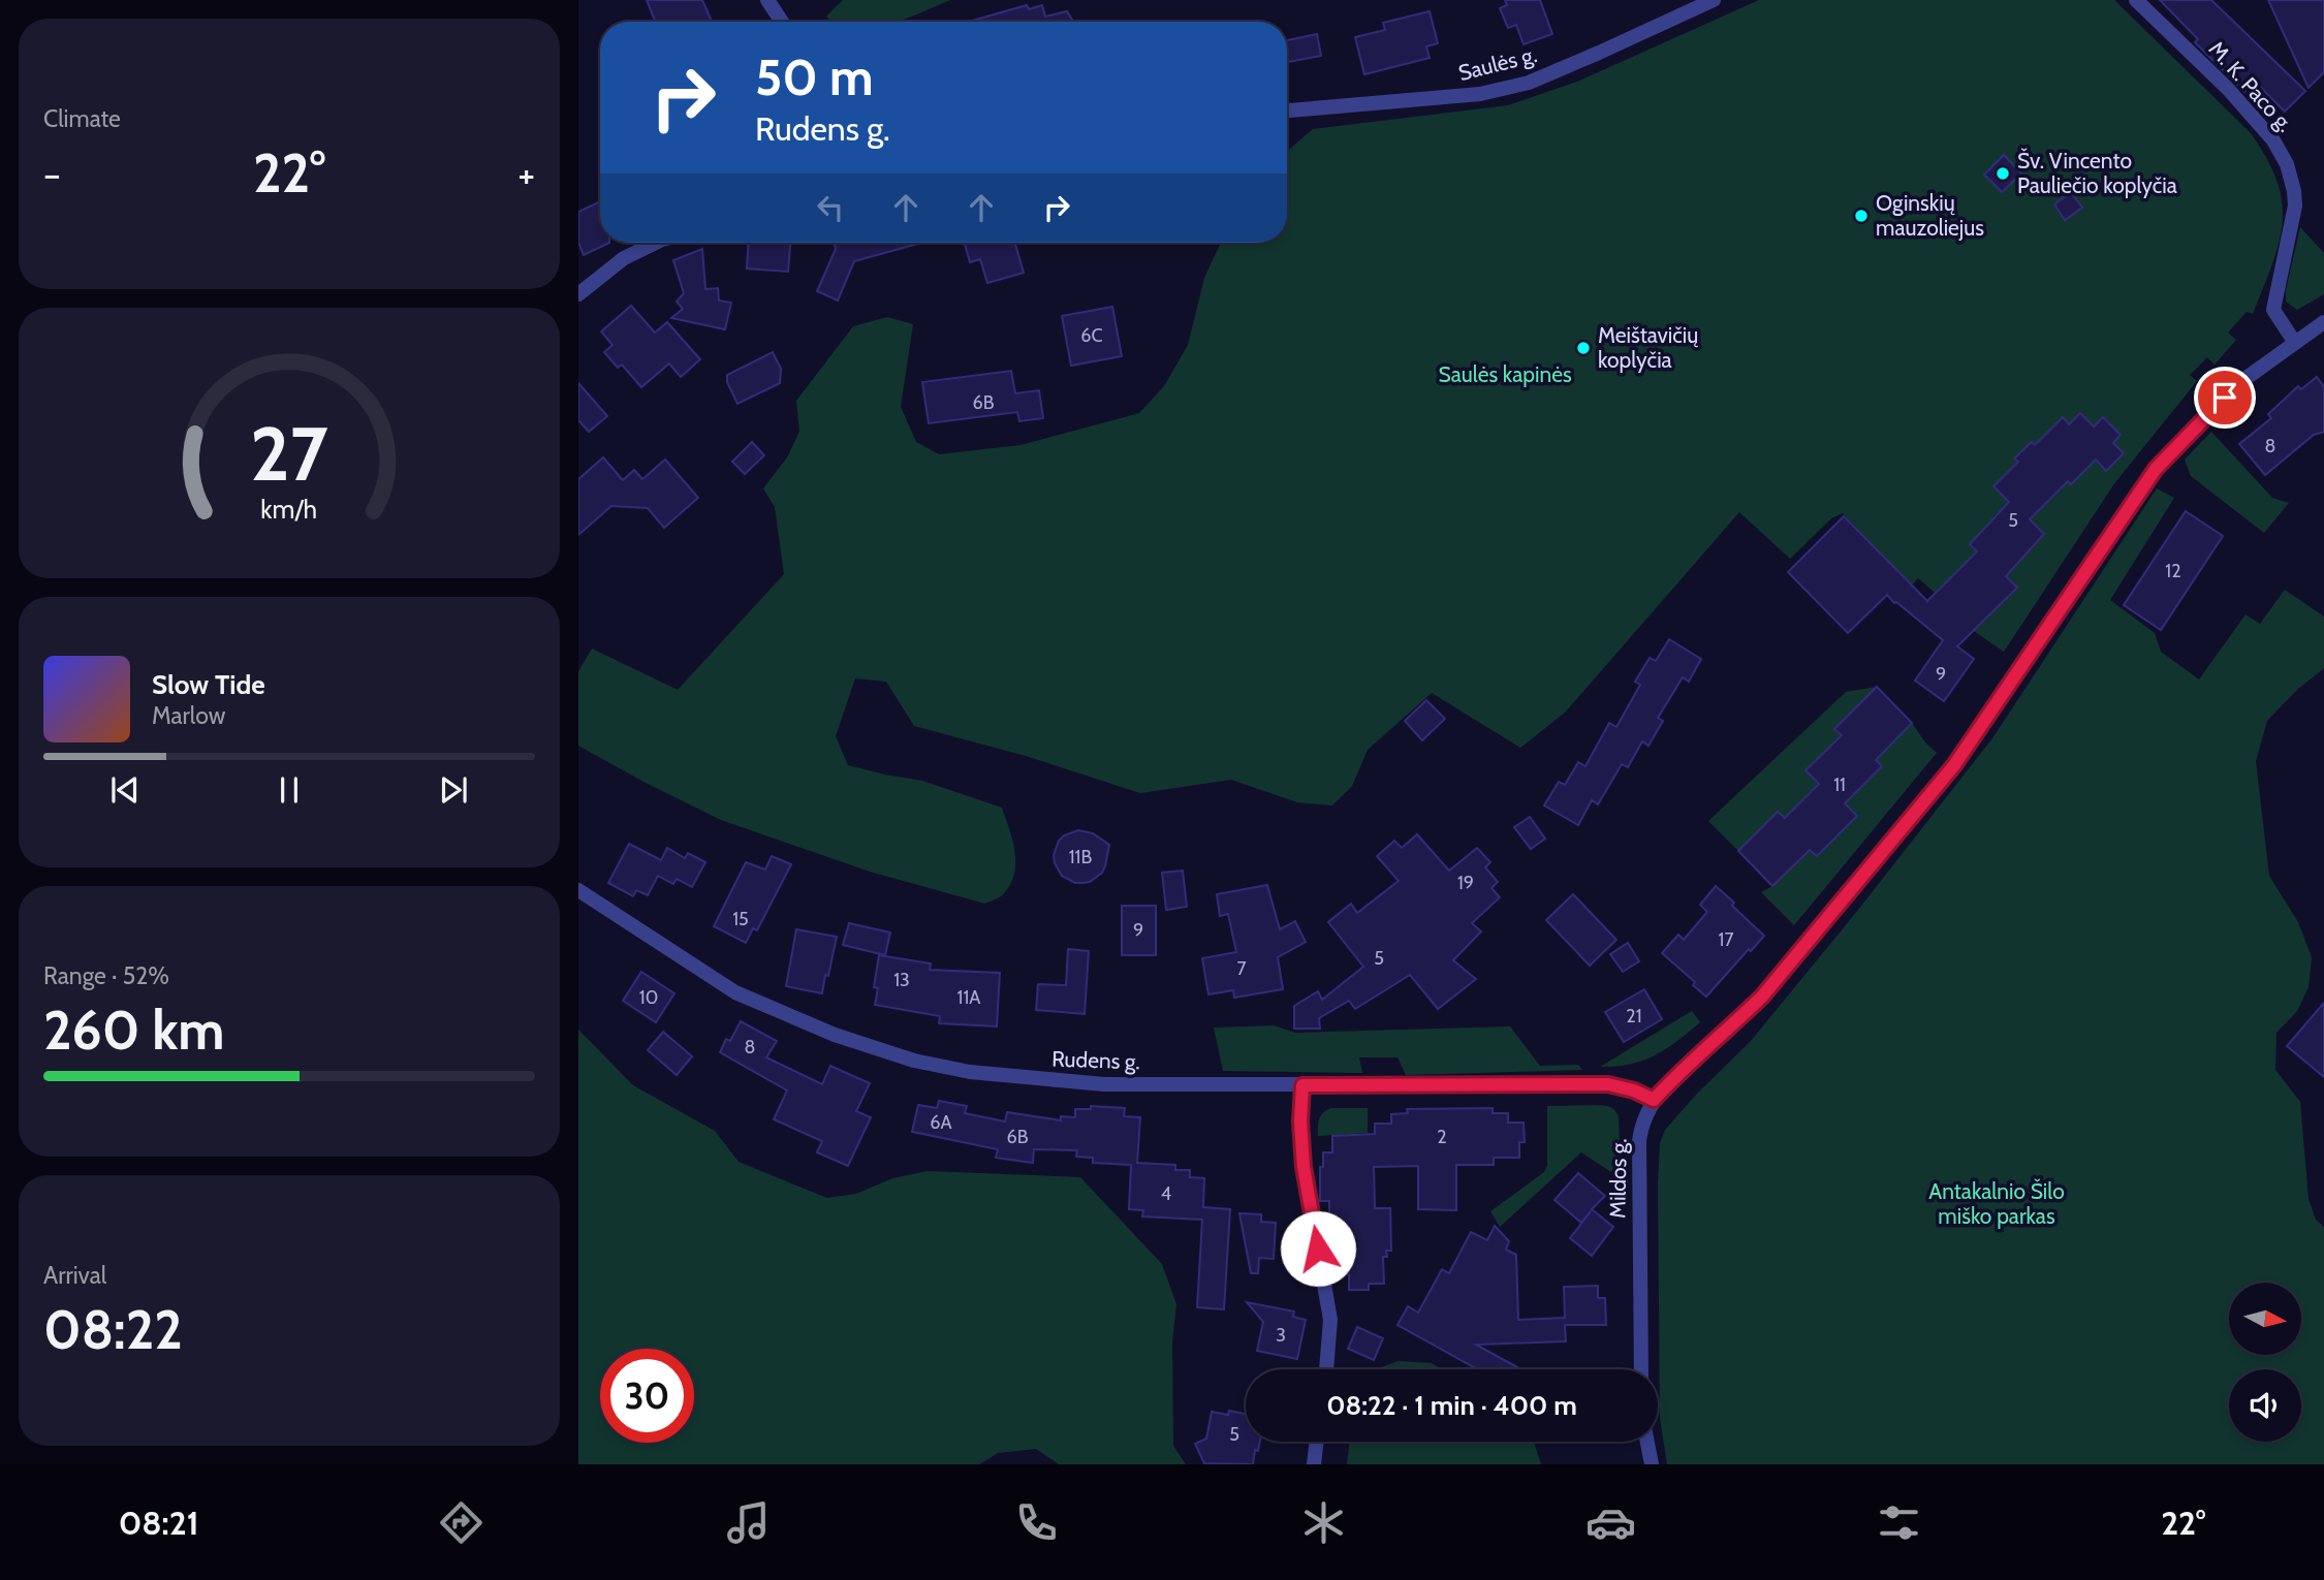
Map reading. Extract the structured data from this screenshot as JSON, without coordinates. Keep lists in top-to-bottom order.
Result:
{
  "streets": {
    "street": [
      "Saulės g.",
      "M. K. Paco g.",
      "Rudens g.",
      "Mildos g."
    ]
  },
  "crossings": [
    ["M. K. Paco g.", "Mildos g."],
    ["Rudens g.", "Mildos g."]
  ],
  "parks": ["Saulės kapinės", "Antakalnio Šilo miško parkas"],
  "places": ["Šv. Vincento Pauliečio koplyčia", "Oginskių mauzoliejus", "Meištavičių koplyčia"],
  "house_numbers": [
    "6C",
    "6B",
    "8",
    "5",
    "12",
    "9",
    "11",
    "11B",
    "19",
    "15",
    "9",
    "17",
    "5",
    "7",
    "13",
    "10",
    "11A",
    "21",
    "8",
    "6A",
    "6B",
    "2",
    "4",
    "3",
    "5"
  ],
  "north": "right",
  "page": {
    "tile": [
      "Climate",
      ["Range · 52%", "260 km"],
      ["Arrival", "08:22"]
    ],
    "turn": ["50 m", "Rudens g."],
    "heat": ["−", "22°", "+"],
    "song": ["Slow Tide", "Marlow"],
    "limit": "30",
    "trip": "08:22 · 1 min · 400 m",
    "tabs": ["08:21", "22°"],
    "gauge": ["27", "km/h"]
  }
}
